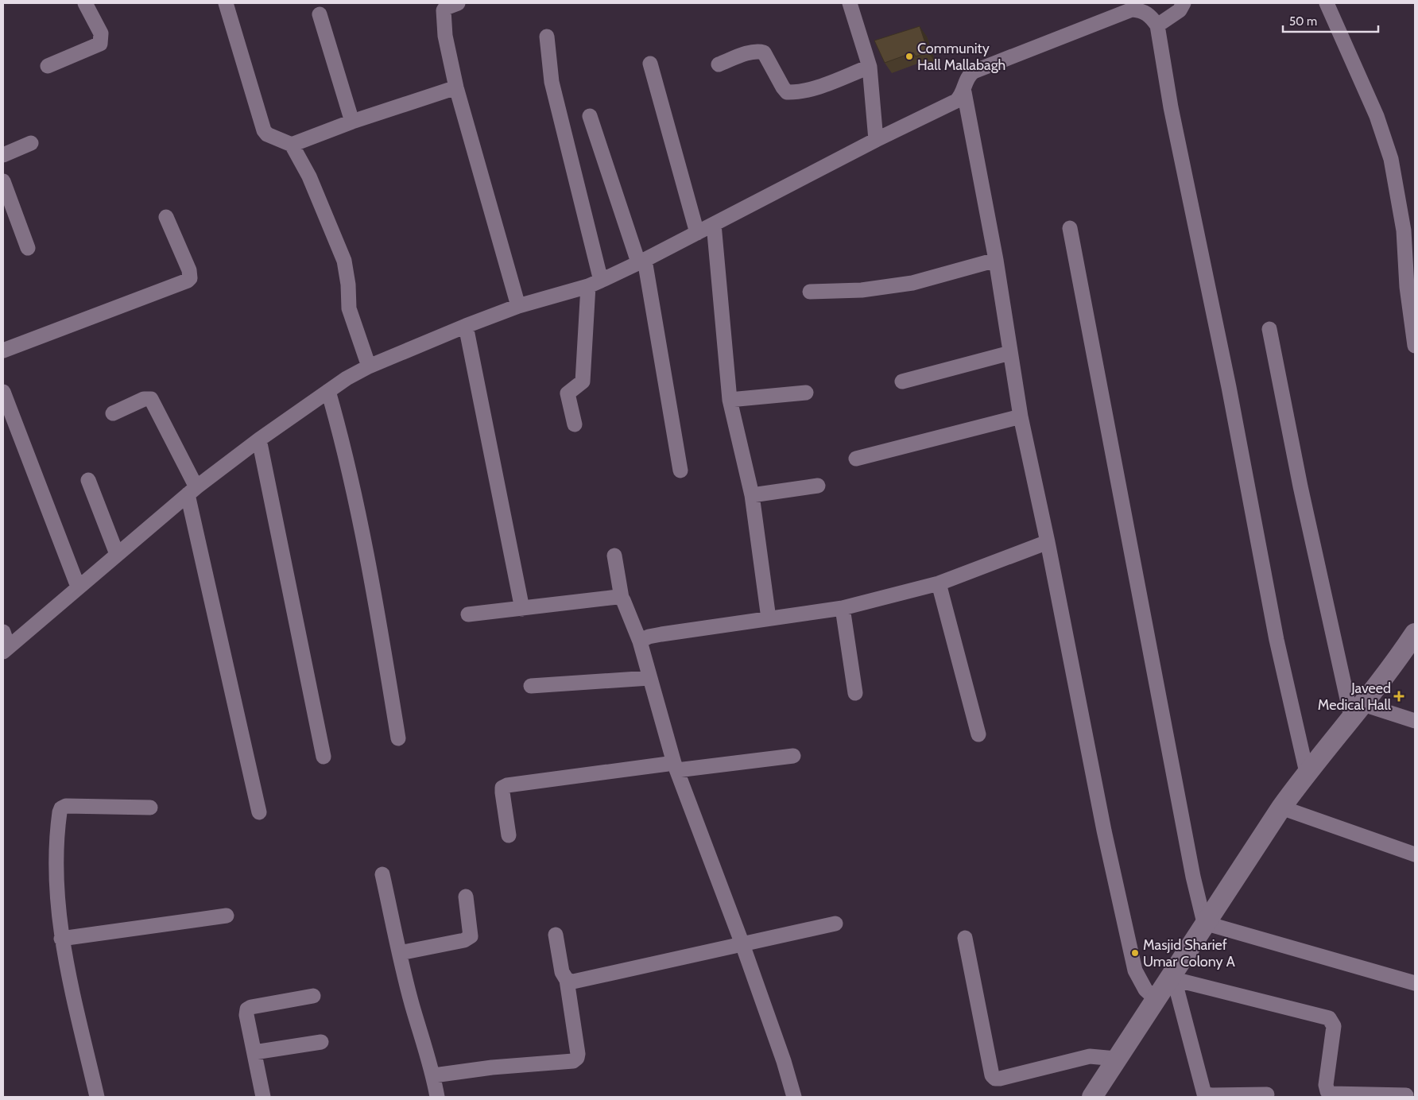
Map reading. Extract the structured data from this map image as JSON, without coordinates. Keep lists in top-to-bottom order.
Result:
{
  "places": {
    "other": ["Community Hall Mallabagh", "Masjid Sharief Umar Colony A"],
    "health": ["Javeed Medical Hall"]
  },
  "scale_bar": "50 m"
}
